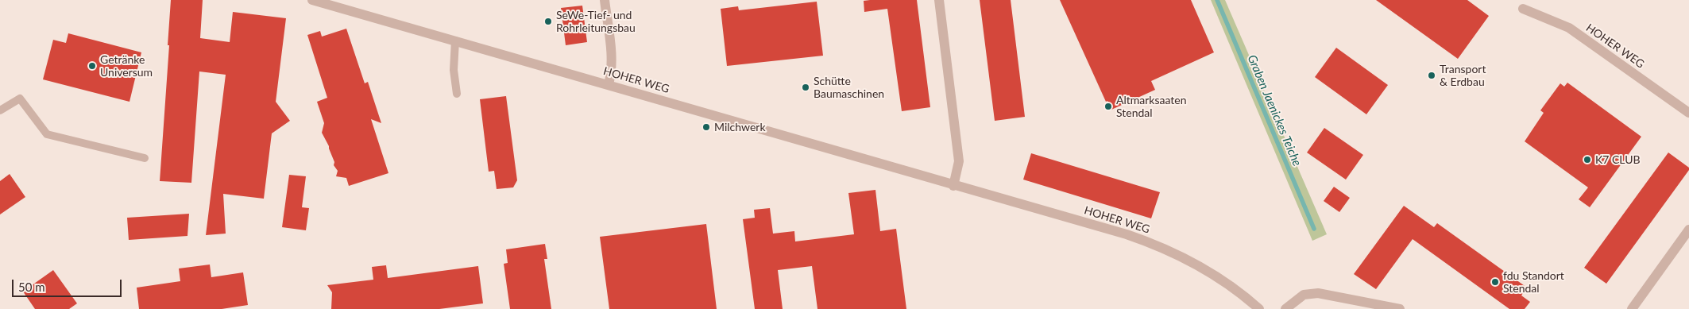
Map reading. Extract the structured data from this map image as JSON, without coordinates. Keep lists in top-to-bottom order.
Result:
{
  "streets": {
    "street": ["HOHER WEG"]
  },
  "water": ["Graben Jaenickes Teiche"],
  "places": [
    "SeWe-Tief- und Rohrleitungsbau",
    "Getränke Universum",
    "Transport & Erdbau",
    "Schütte Baumaschinen",
    "Altmarksaaten Stendal",
    "Milchwerk",
    "K7 CLUB",
    "fdu Standort Stendal"
  ],
  "scale_bar": "50 m"
}
